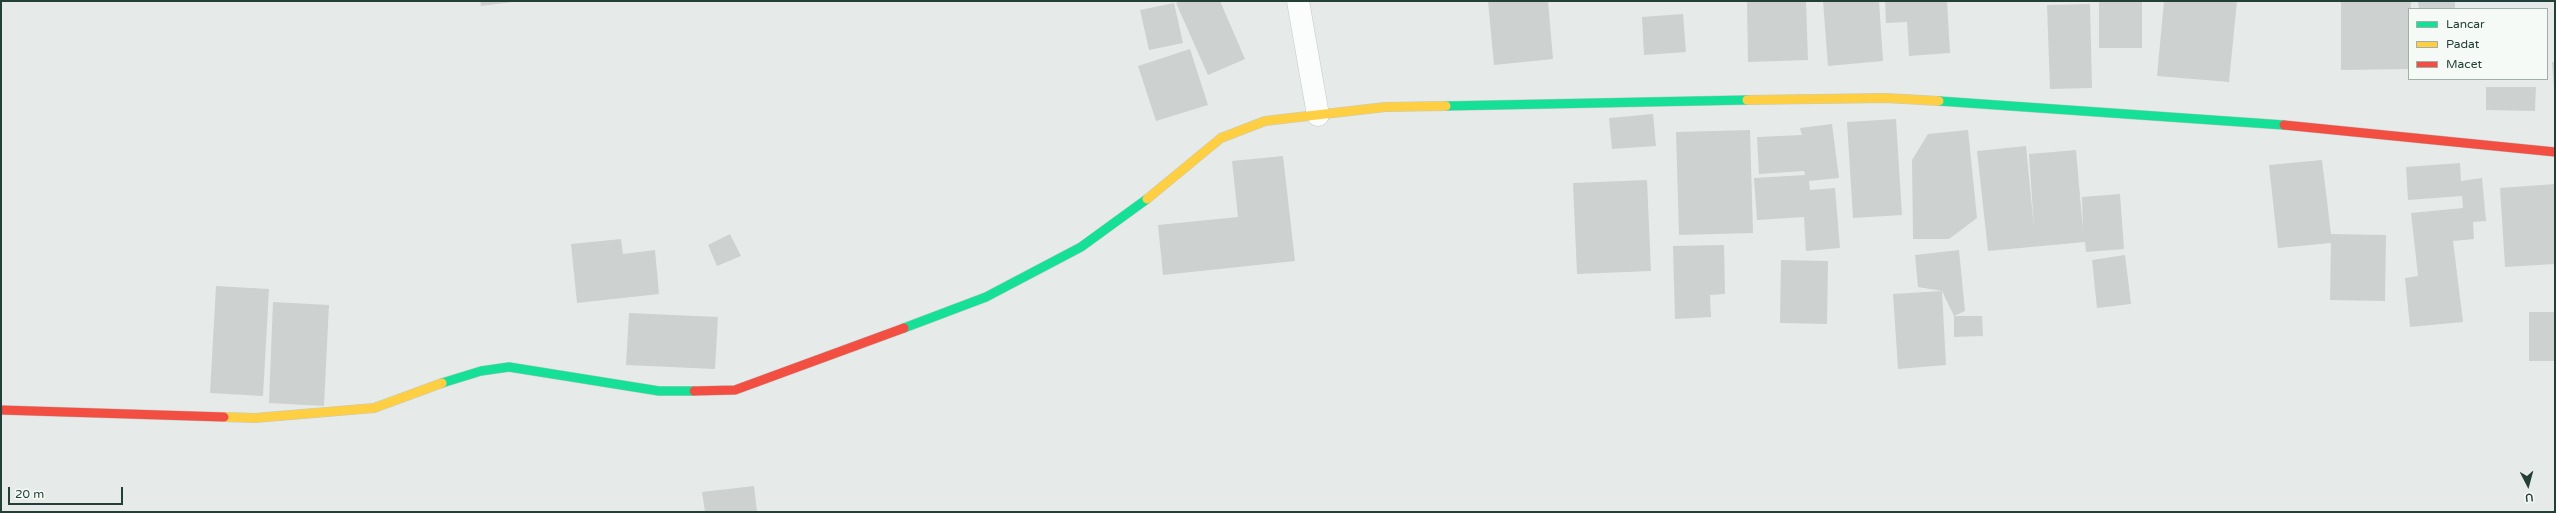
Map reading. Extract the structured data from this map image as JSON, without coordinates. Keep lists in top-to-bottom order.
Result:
{
  "legend": ["Lancar", "Padat", "Macet"],
  "scale_bar": "20 m",
  "north": "bottom"
}
